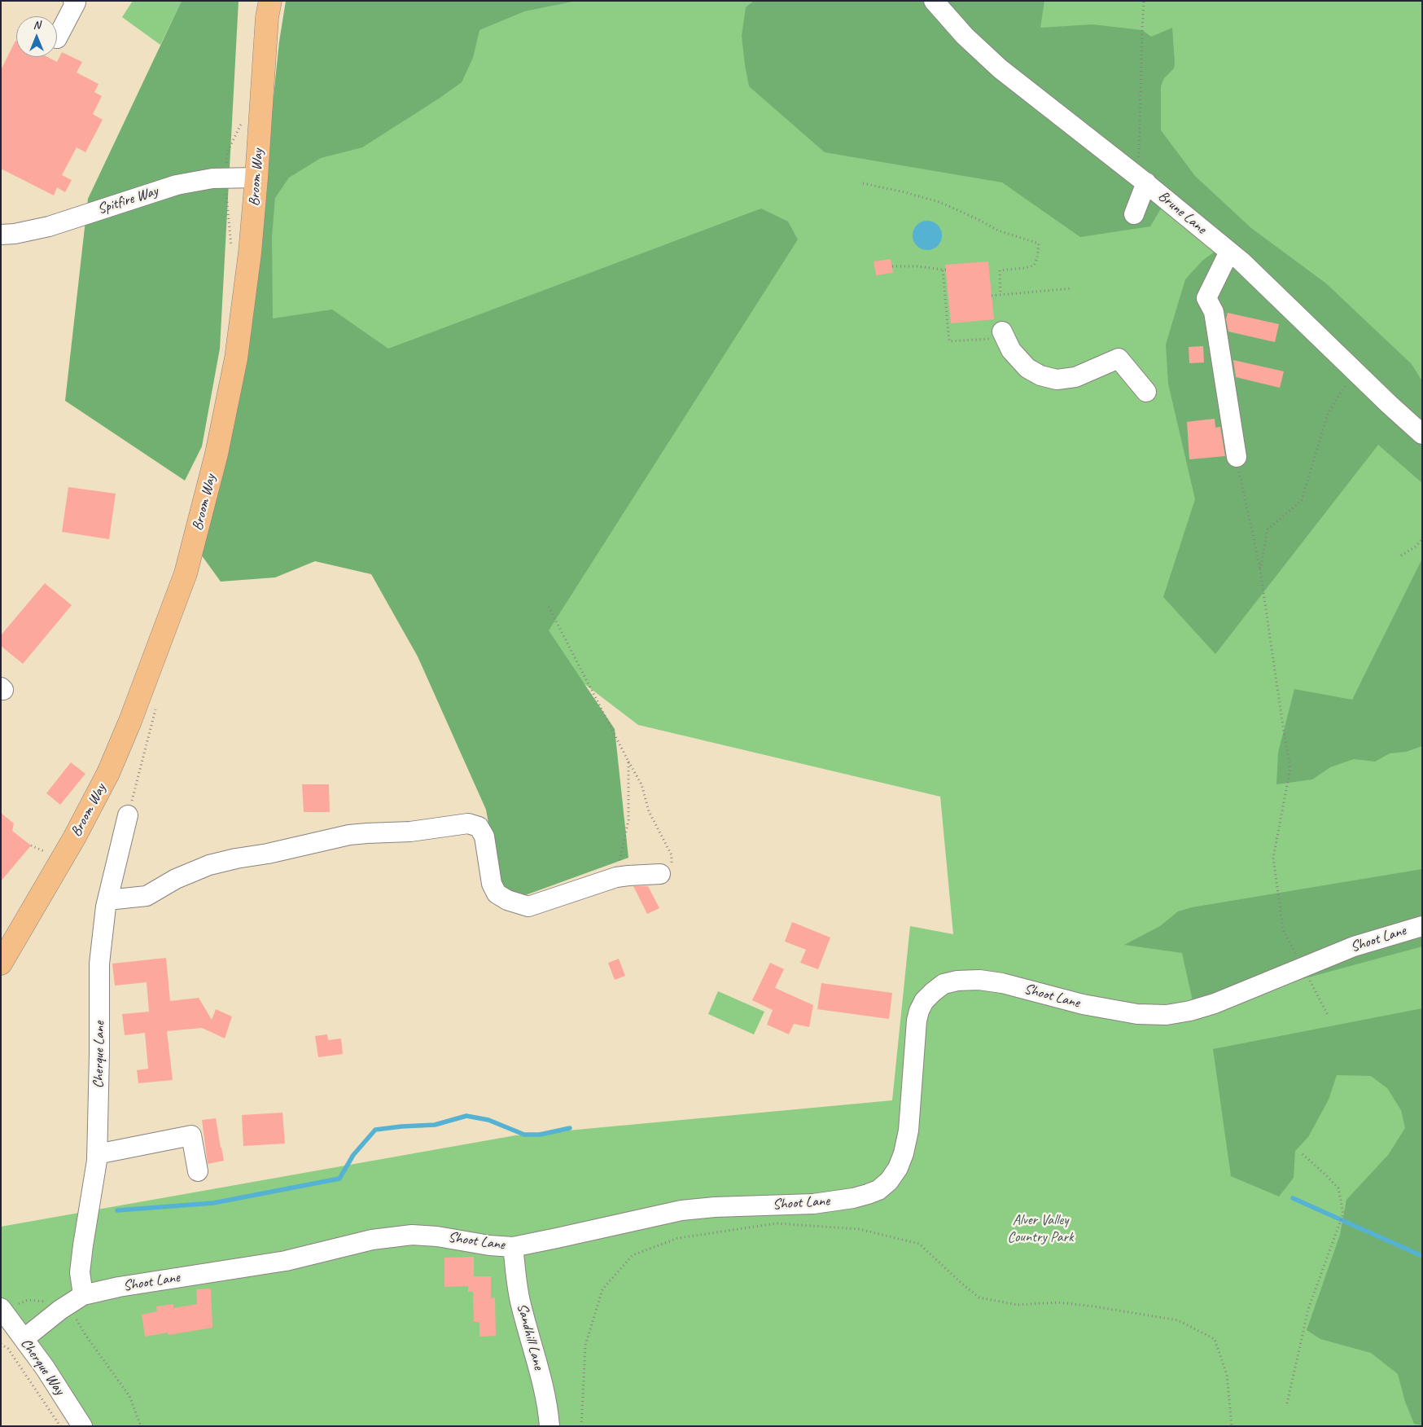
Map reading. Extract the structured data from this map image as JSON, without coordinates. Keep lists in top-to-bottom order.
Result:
{
  "streets": {
    "main road": ["Broom Way"],
    "street": [
      "Spitfire Way",
      "Brune Lane",
      "Shoot Lane",
      "Cherque Lane",
      "Sandhill Lane",
      "Cherque Way"
    ]
  },
  "crossings": [
    ["Broom Way", "Spitfire Way"],
    ["Shoot Lane", "Cherque Lane"],
    ["Shoot Lane", "Sandhill Lane"],
    ["Shoot Lane", "Cherque Way"]
  ],
  "parks": ["Alver Valley Country Park"],
  "north": "top"
}
